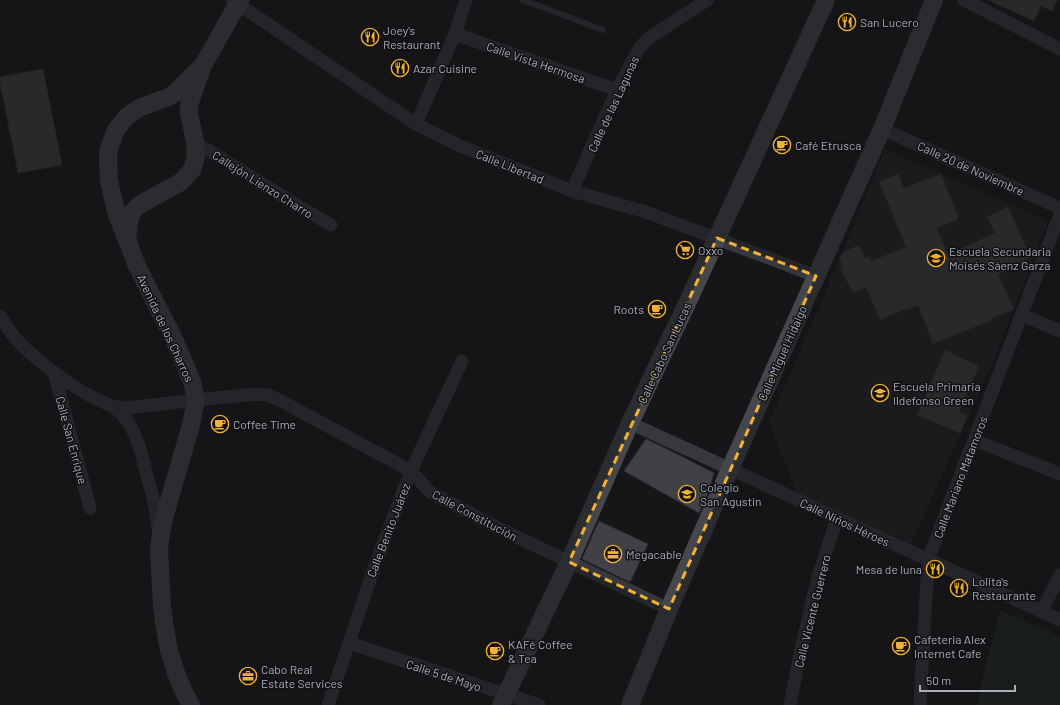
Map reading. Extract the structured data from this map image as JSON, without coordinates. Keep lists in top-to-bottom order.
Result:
{
  "streets": {
    "main road": ["Avenida de los Charros", "Calle Cabo San Lucas", "Calle Miguel Hidalgo"],
    "street": [
      "Calle Vista Hermosa",
      "Calle de las Lagunas",
      "Calle Libertad",
      "Calle 20 de Noviembre",
      "Callejón Lienzo Charro",
      "Calle San Enrique",
      "Calle Mariano Matamoros",
      "Calle Constitución",
      "Calle Niños Héroes",
      "Calle Benito Juárez",
      "Calle Vicente Guerrero",
      "Calle 5 de Mayo"
    ]
  },
  "crossings": [
    ["Calle Vista Hermosa", "Calle de las Lagunas"],
    ["Calle de las Lagunas", "Calle Libertad"],
    ["Calle Libertad", "Avenida de los Charros"],
    ["Calle Libertad", "Calle Cabo San Lucas"],
    ["Calle Libertad", "Calle Miguel Hidalgo"],
    ["Calle 20 de Noviembre", "Calle Miguel Hidalgo"],
    ["Callejón Lienzo Charro", "Avenida de los Charros"],
    ["Avenida de los Charros", "Calle Constitución"],
    ["Calle Cabo San Lucas", "Calle Constitución"],
    ["Calle Cabo San Lucas", "Calle Niños Héroes"],
    ["Calle Cabo San Lucas", "Calle 5 de Mayo"],
    ["Calle Miguel Hidalgo", "Calle Constitución"],
    ["Calle Miguel Hidalgo", "Calle Niños Héroes"],
    ["Calle Mariano Matamoros", "Calle Niños Héroes"],
    ["Calle Constitución", "Calle Benito Juárez"],
    ["Calle Niños Héroes", "Calle Vicente Guerrero"],
    ["Calle Benito Juárez", "Calle 5 de Mayo"]
  ],
  "places": {
    "restaurant": [
      "San Lucero",
      "Joey's Restaurant",
      "Azar Cuisine",
      "Mesa de luna",
      "Lolita's Restaurante"
    ],
    "cafe": [
      "Café Etrusca",
      "Roots",
      "Coffee Time",
      "Cafeteria Alex Internet Cafe",
      "KAFé Coffee & Tea"
    ],
    "supermarket": ["Oxxo"],
    "school or university": ["Escuela Secundaria Moisés Sáenz Garza", "Escuela Primaria Ildefonso Green", "Colegio San Agustin"],
    "office": ["Megacable", "Cabo Real Estate Services"]
  },
  "scale_bar": "50 m"
}
